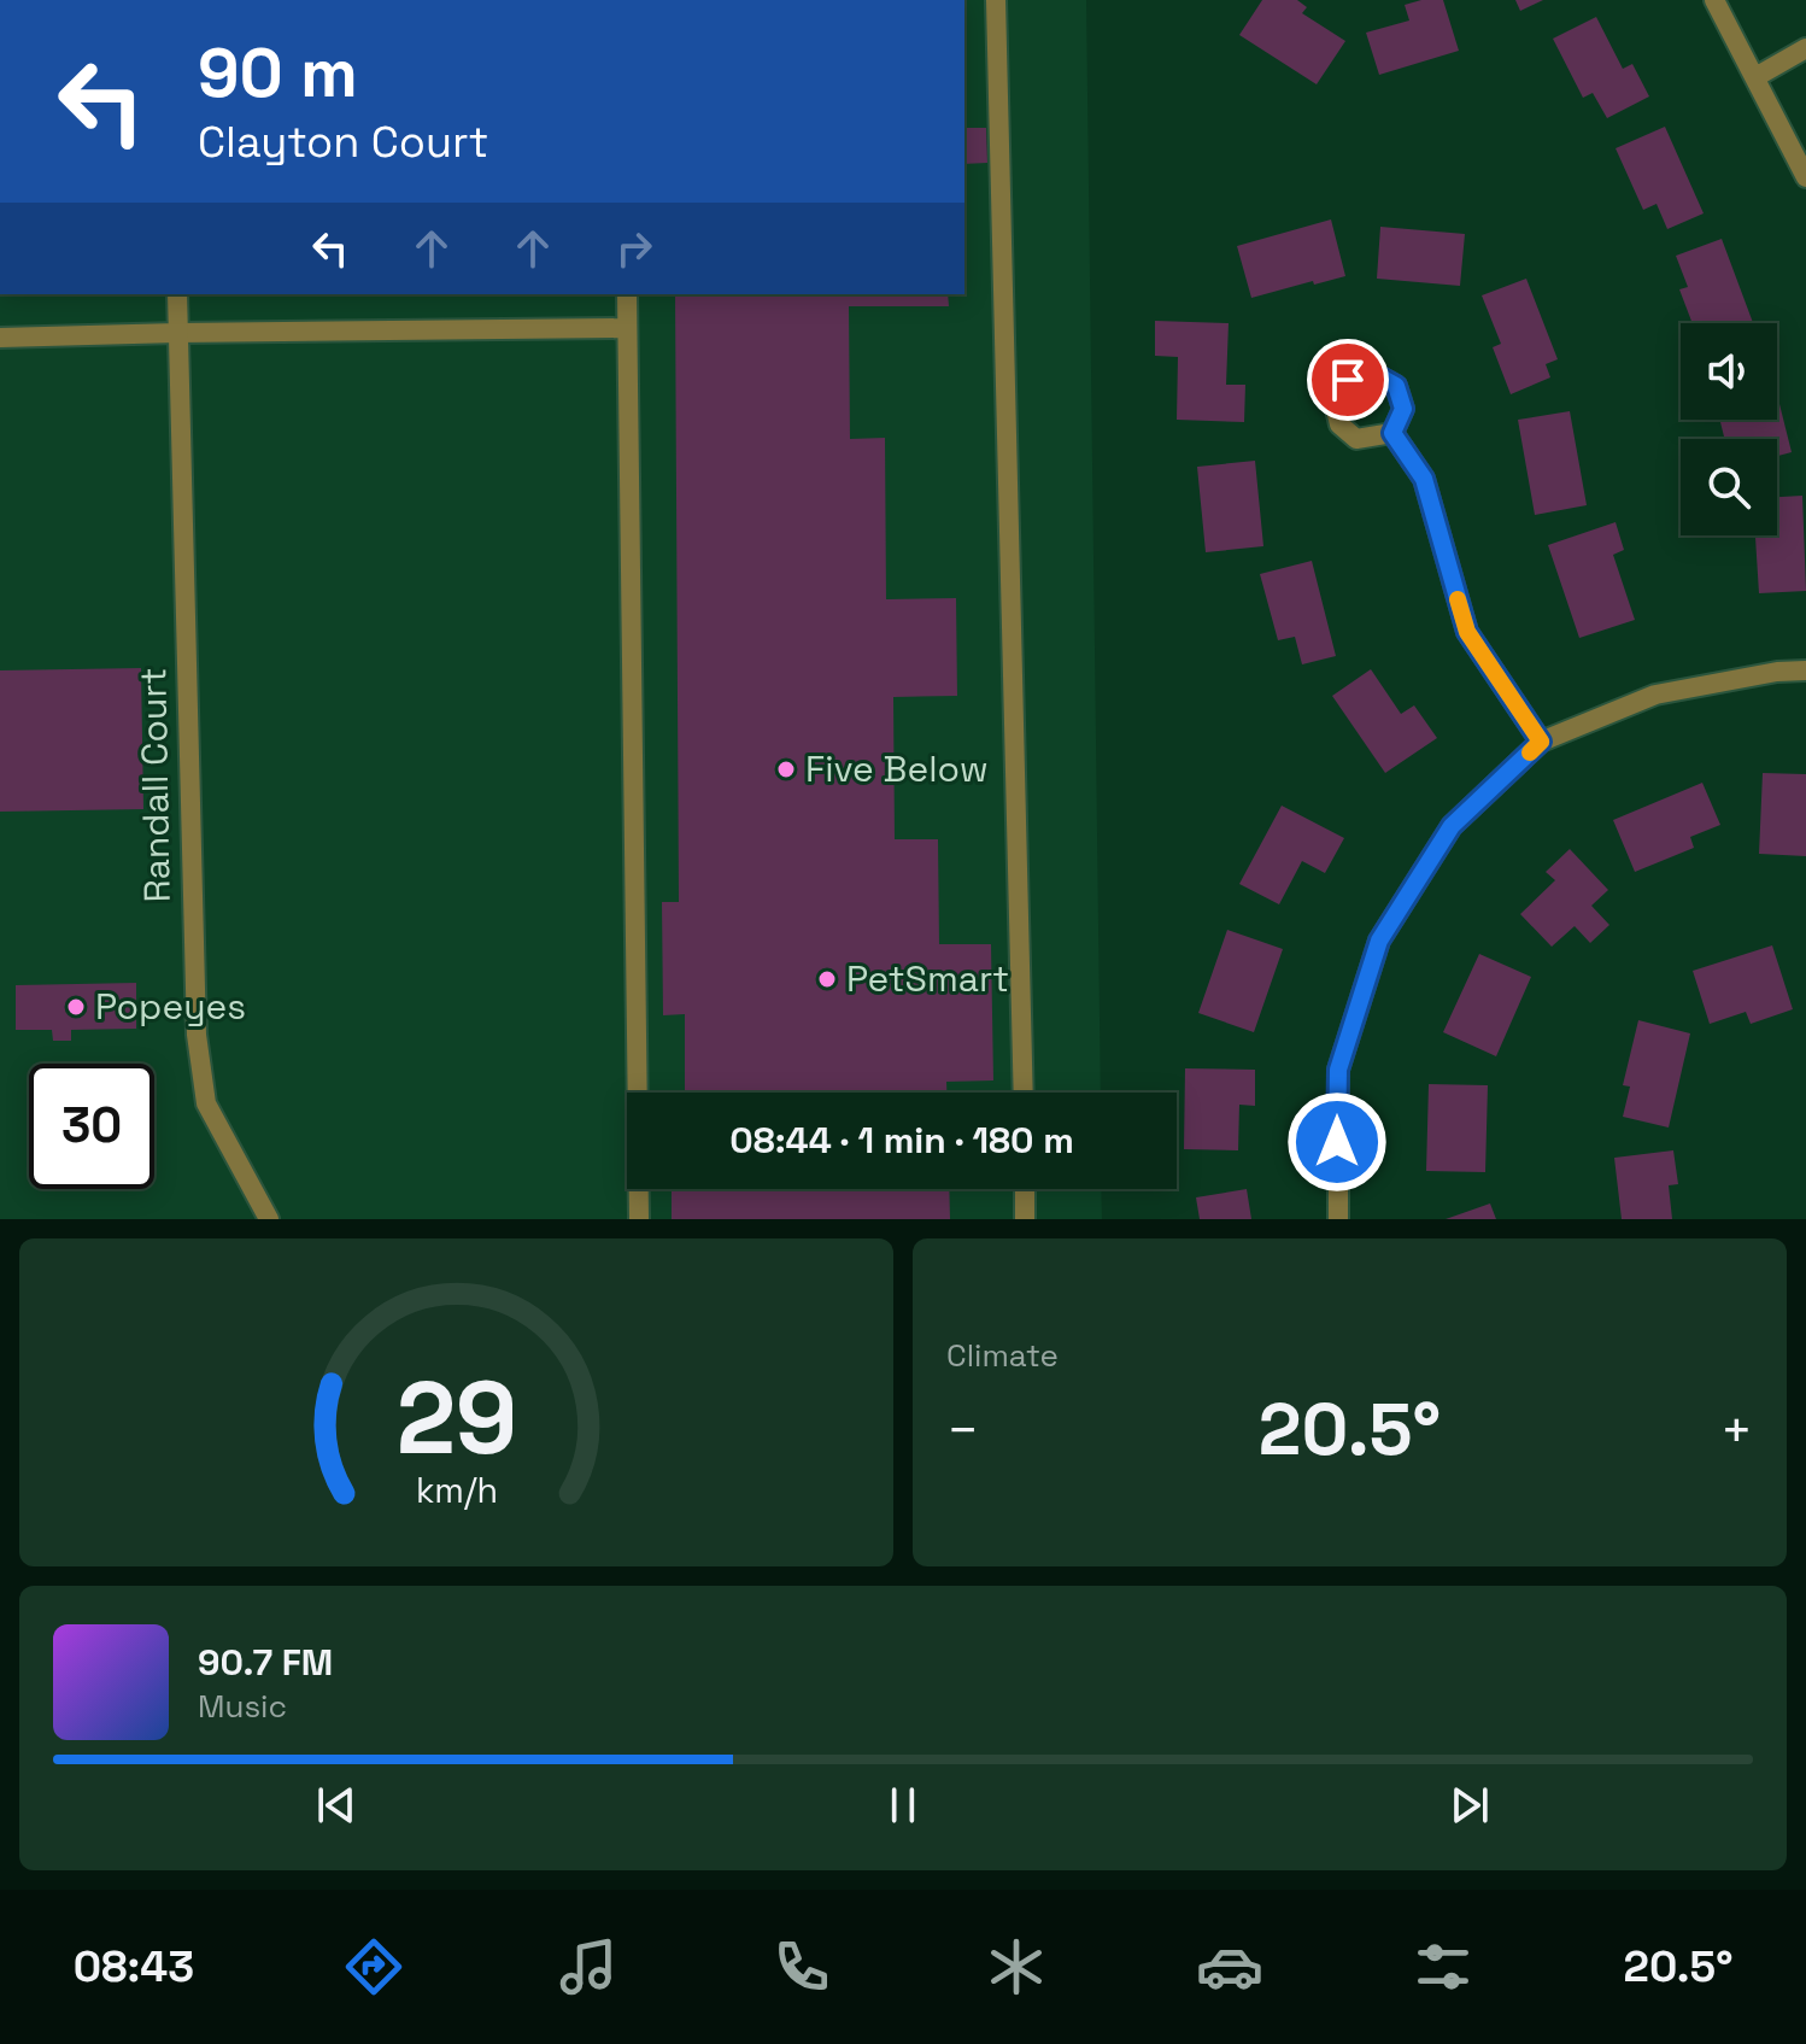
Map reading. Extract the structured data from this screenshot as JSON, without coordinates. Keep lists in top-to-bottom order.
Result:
{
  "streets": {
    "street": ["Randall Court"]
  },
  "places": ["Five Below", "PetSmart", "Popeyes"],
  "page": {
    "turn": ["90 m", "Clayton Court"],
    "limit": "30",
    "trip": "08:44 · 1 min · 180 m",
    "tile": "Climate",
    "heat": ["−", "20.5°", "+"],
    "song": ["90.7 FM", "Music"],
    "tabs": ["08:43", "20.5°"],
    "gauge": ["29", "km/h"]
  }
}
